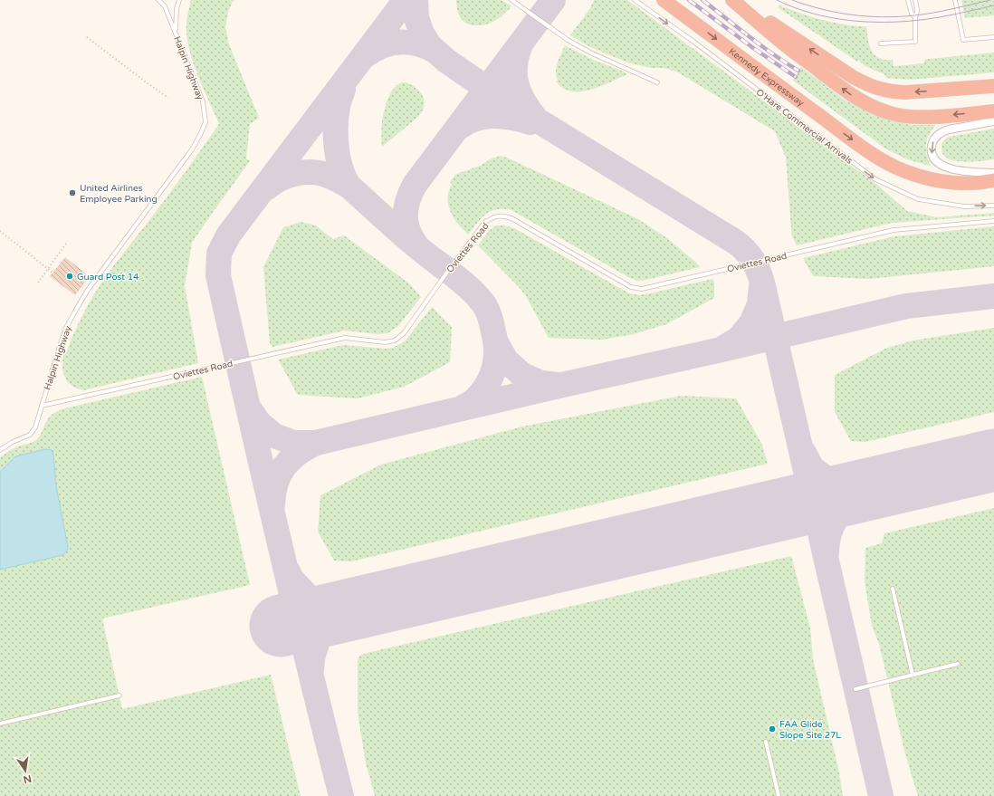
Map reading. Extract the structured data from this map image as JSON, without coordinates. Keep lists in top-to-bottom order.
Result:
{
  "streets": {
    "highway": ["Kennedy Expressway"],
    "lane": ["Halpin Highway", "O'Hare Commercial Arrivals", "Oviettes Road"]
  },
  "crossings": [
    ["Halpin Highway", "Oviettes Road"]
  ],
  "one_way": ["O'Hare Commercial Arrivals"],
  "places": ["United Airlines Employee Parking", "Guard Post 14", "FAA Glide Slope Site 27L"],
  "north": "bottom"
}
